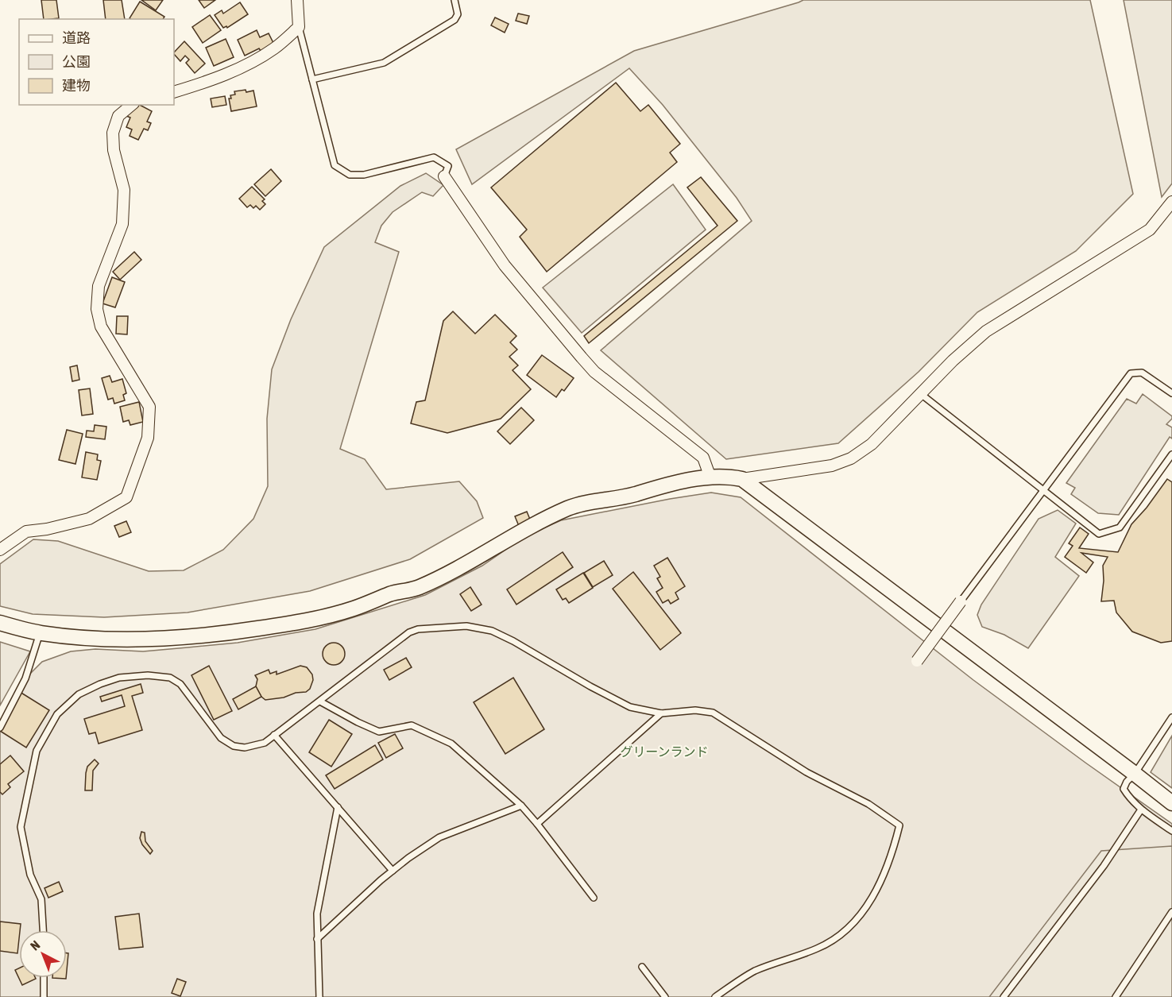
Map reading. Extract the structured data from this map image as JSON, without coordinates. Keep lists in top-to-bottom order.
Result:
{
  "parks": ["グリーンランド"],
  "legend": ["道路", "公園", "建物"],
  "north": "top left"
}
